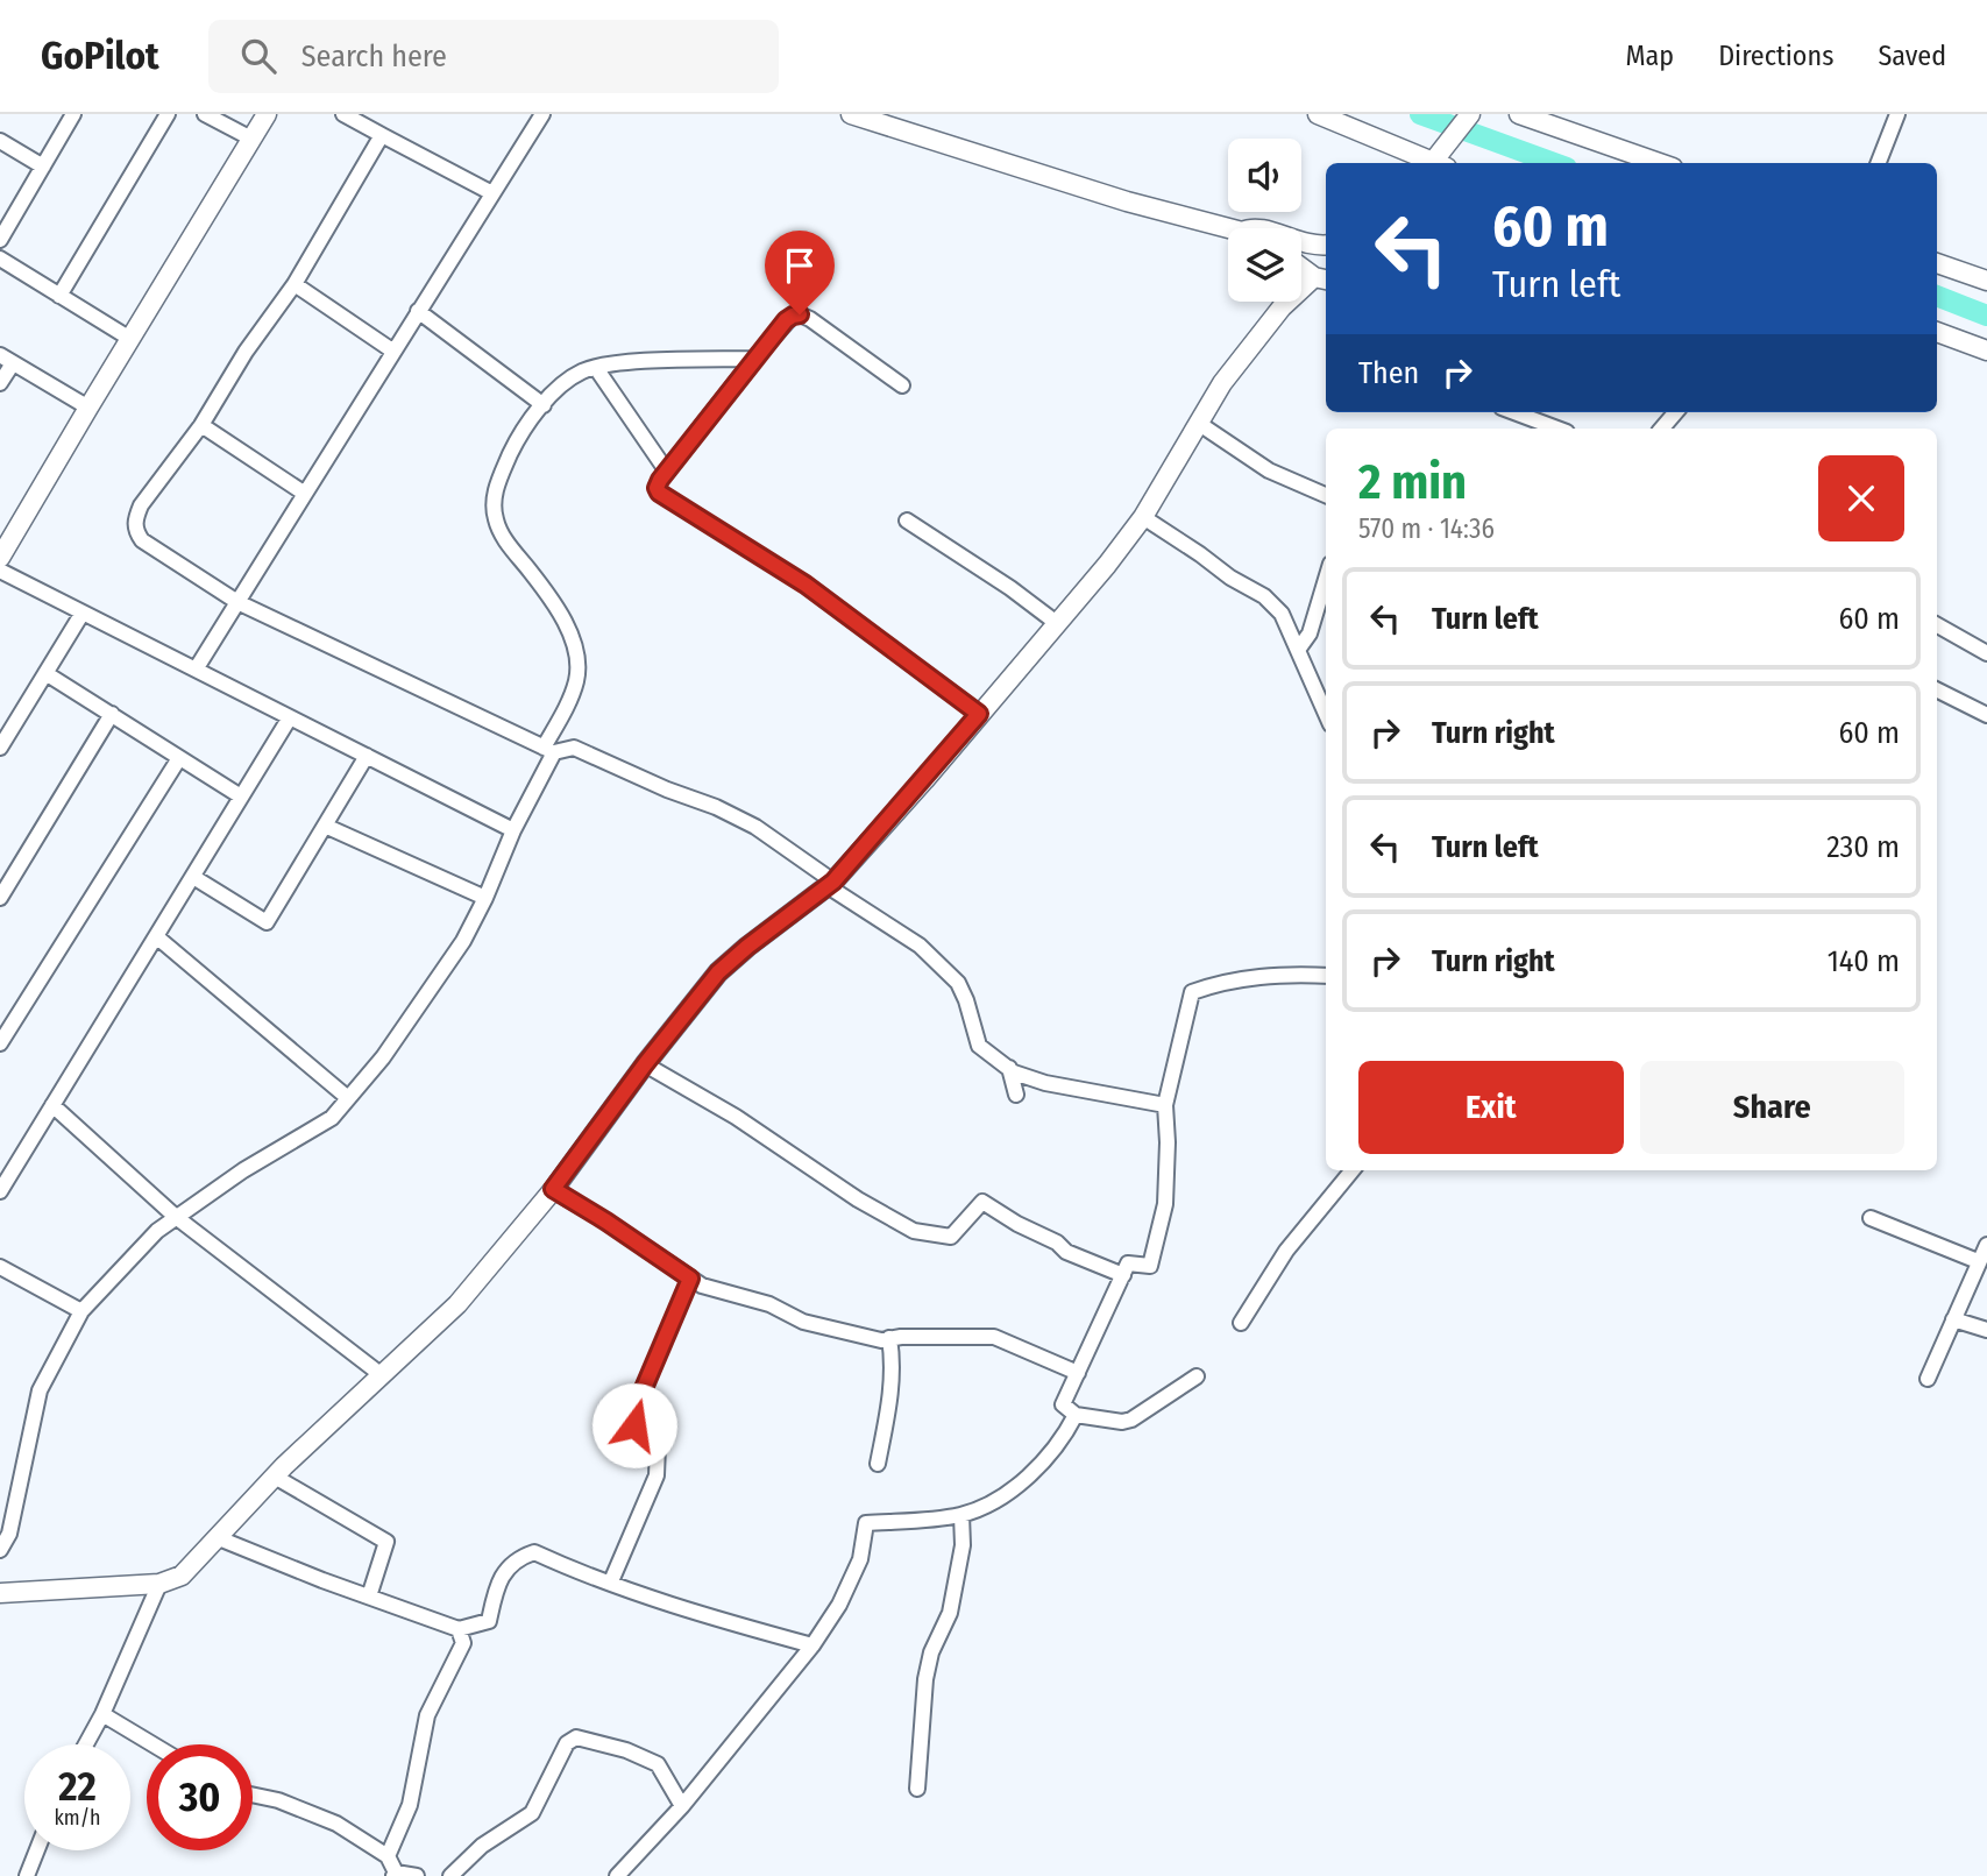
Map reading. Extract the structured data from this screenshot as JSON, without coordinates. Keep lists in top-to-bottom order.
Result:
{
  "page": {
    "header": "GoPilot",
    "search": "Search here",
    "nav": ["Map", "Directions", "Saved"],
    "turn": ["60 m", "Turn left"],
    "then": "Then",
    "heading": ["2 min", "570 m · 14:36"],
    "list": [
      {
        "name": "Turn left",
        "value": "60 m"
      },
      {
        "name": "Turn right",
        "value": "60 m"
      },
      {
        "name": "Turn left",
        "value": "230 m"
      },
      {
        "name": "Turn right",
        "value": "140 m"
      }
    ],
    "buttons": ["Exit", "Share"],
    "speed": "22 km/h",
    "limit": "30"
  }
}
